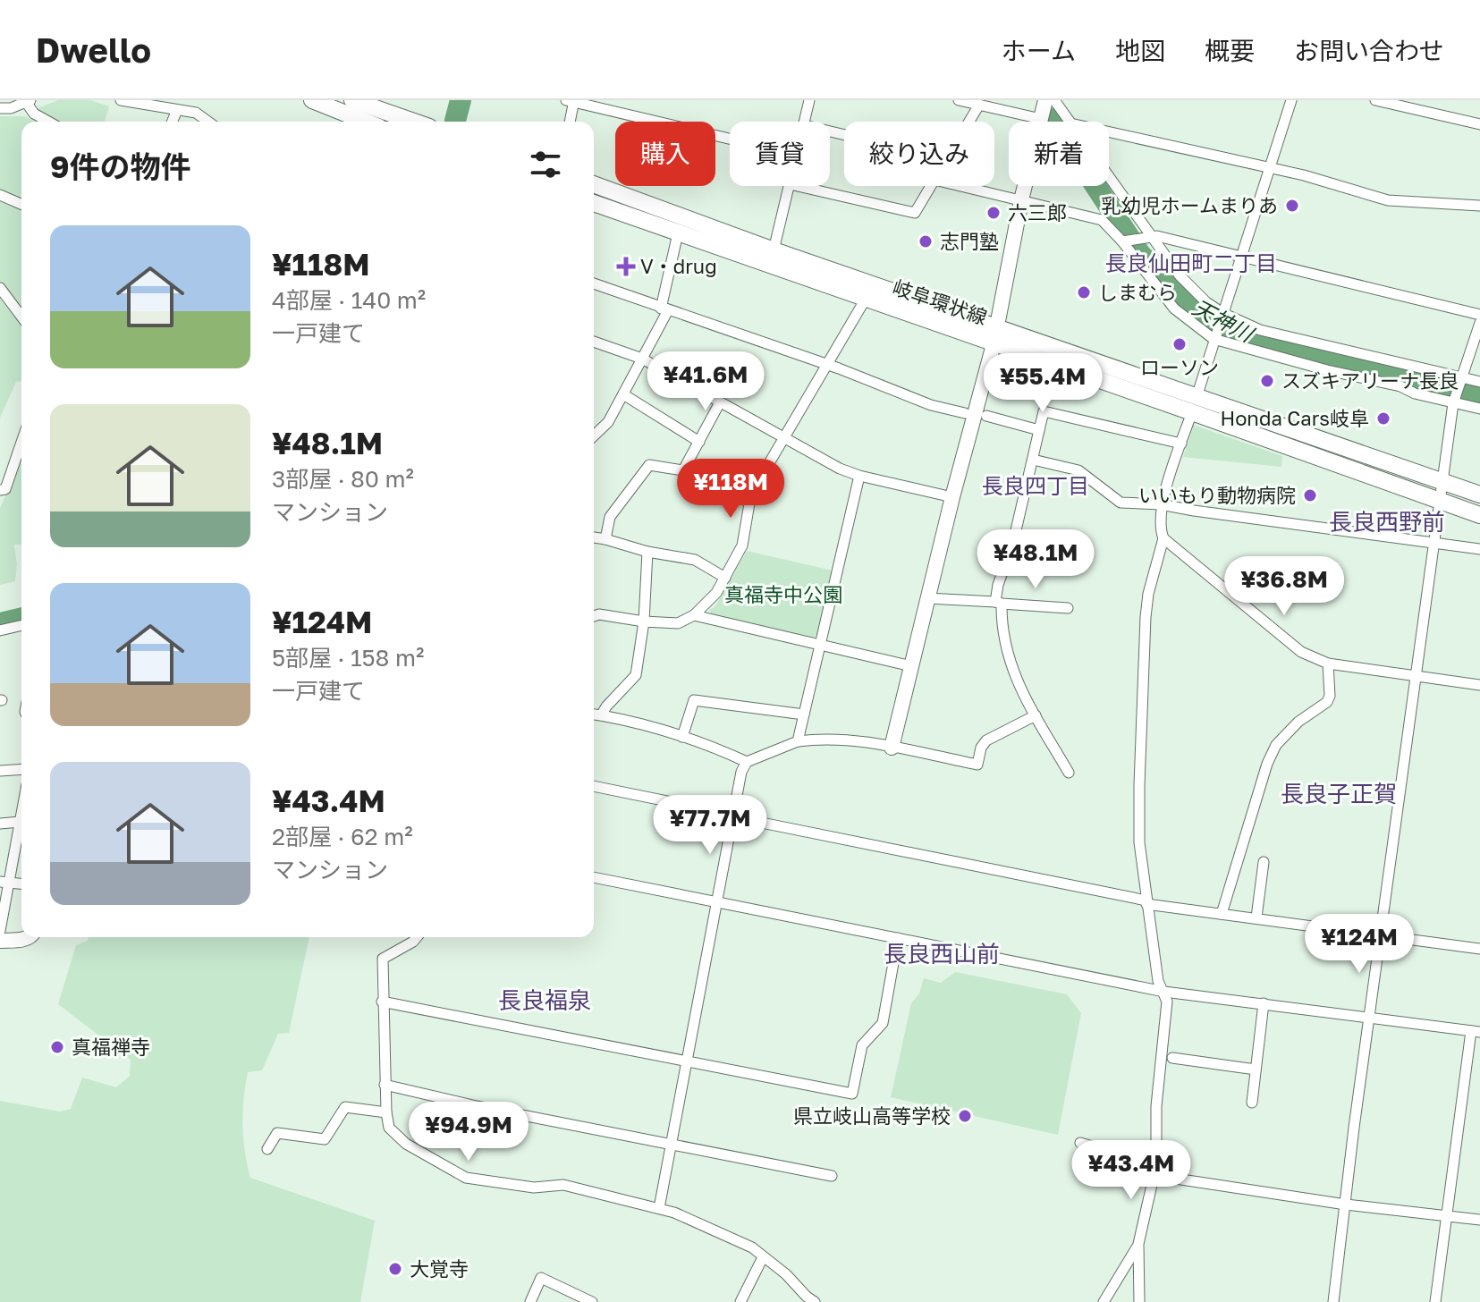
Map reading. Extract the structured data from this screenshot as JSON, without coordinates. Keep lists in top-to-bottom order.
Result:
{
  "streets": {
    "main road": ["岐阜環状線"]
  },
  "districts": [
    "長良仙田町二丁目",
    "長良四丁目",
    "長良西野前",
    "長良子正賀",
    "長良西山前",
    "長良福泉"
  ],
  "water": ["天神川"],
  "parks": ["真福寺中公園"],
  "places": {
    "other": [
      "乳幼児ホームまりあ",
      "六三郎",
      "志門塾",
      "しまむら",
      "ローソン",
      "スズキアリーナ長良",
      "Honda Cars岐阜",
      "いいもり動物病院",
      "真福禅寺",
      "県立岐山高等学校",
      "大覚寺"
    ],
    "health": ["V・drug"]
  },
  "page": {
    "header": "Dwello",
    "nav": [
      "ホーム",
      "地図",
      "概要",
      "お問い合わせ"
    ],
    "chip": [
      "購入",
      "賃貸",
      "絞り込み",
      "新着"
    ],
    "heading": "9件の物件",
    "list": [
      {
        "name": "¥118M",
        "note": "4部屋 · 140 m² · 一戸建て"
      },
      {
        "name": "¥48.1M",
        "note": "3部屋 · 80 m² · マンション"
      },
      {
        "name": "¥124M",
        "note": "5部屋 · 158 m² · 一戸建て"
      },
      {
        "name": "¥43.4M",
        "note": "2部屋 · 62 m² · マンション"
      }
    ],
    "price": [
      "¥41.6M",
      "¥55.4M",
      "¥118M",
      "¥48.1M",
      "¥36.8M",
      "¥77.7M",
      "¥124M",
      "¥94.9M",
      "¥43.4M"
    ]
  }
}
